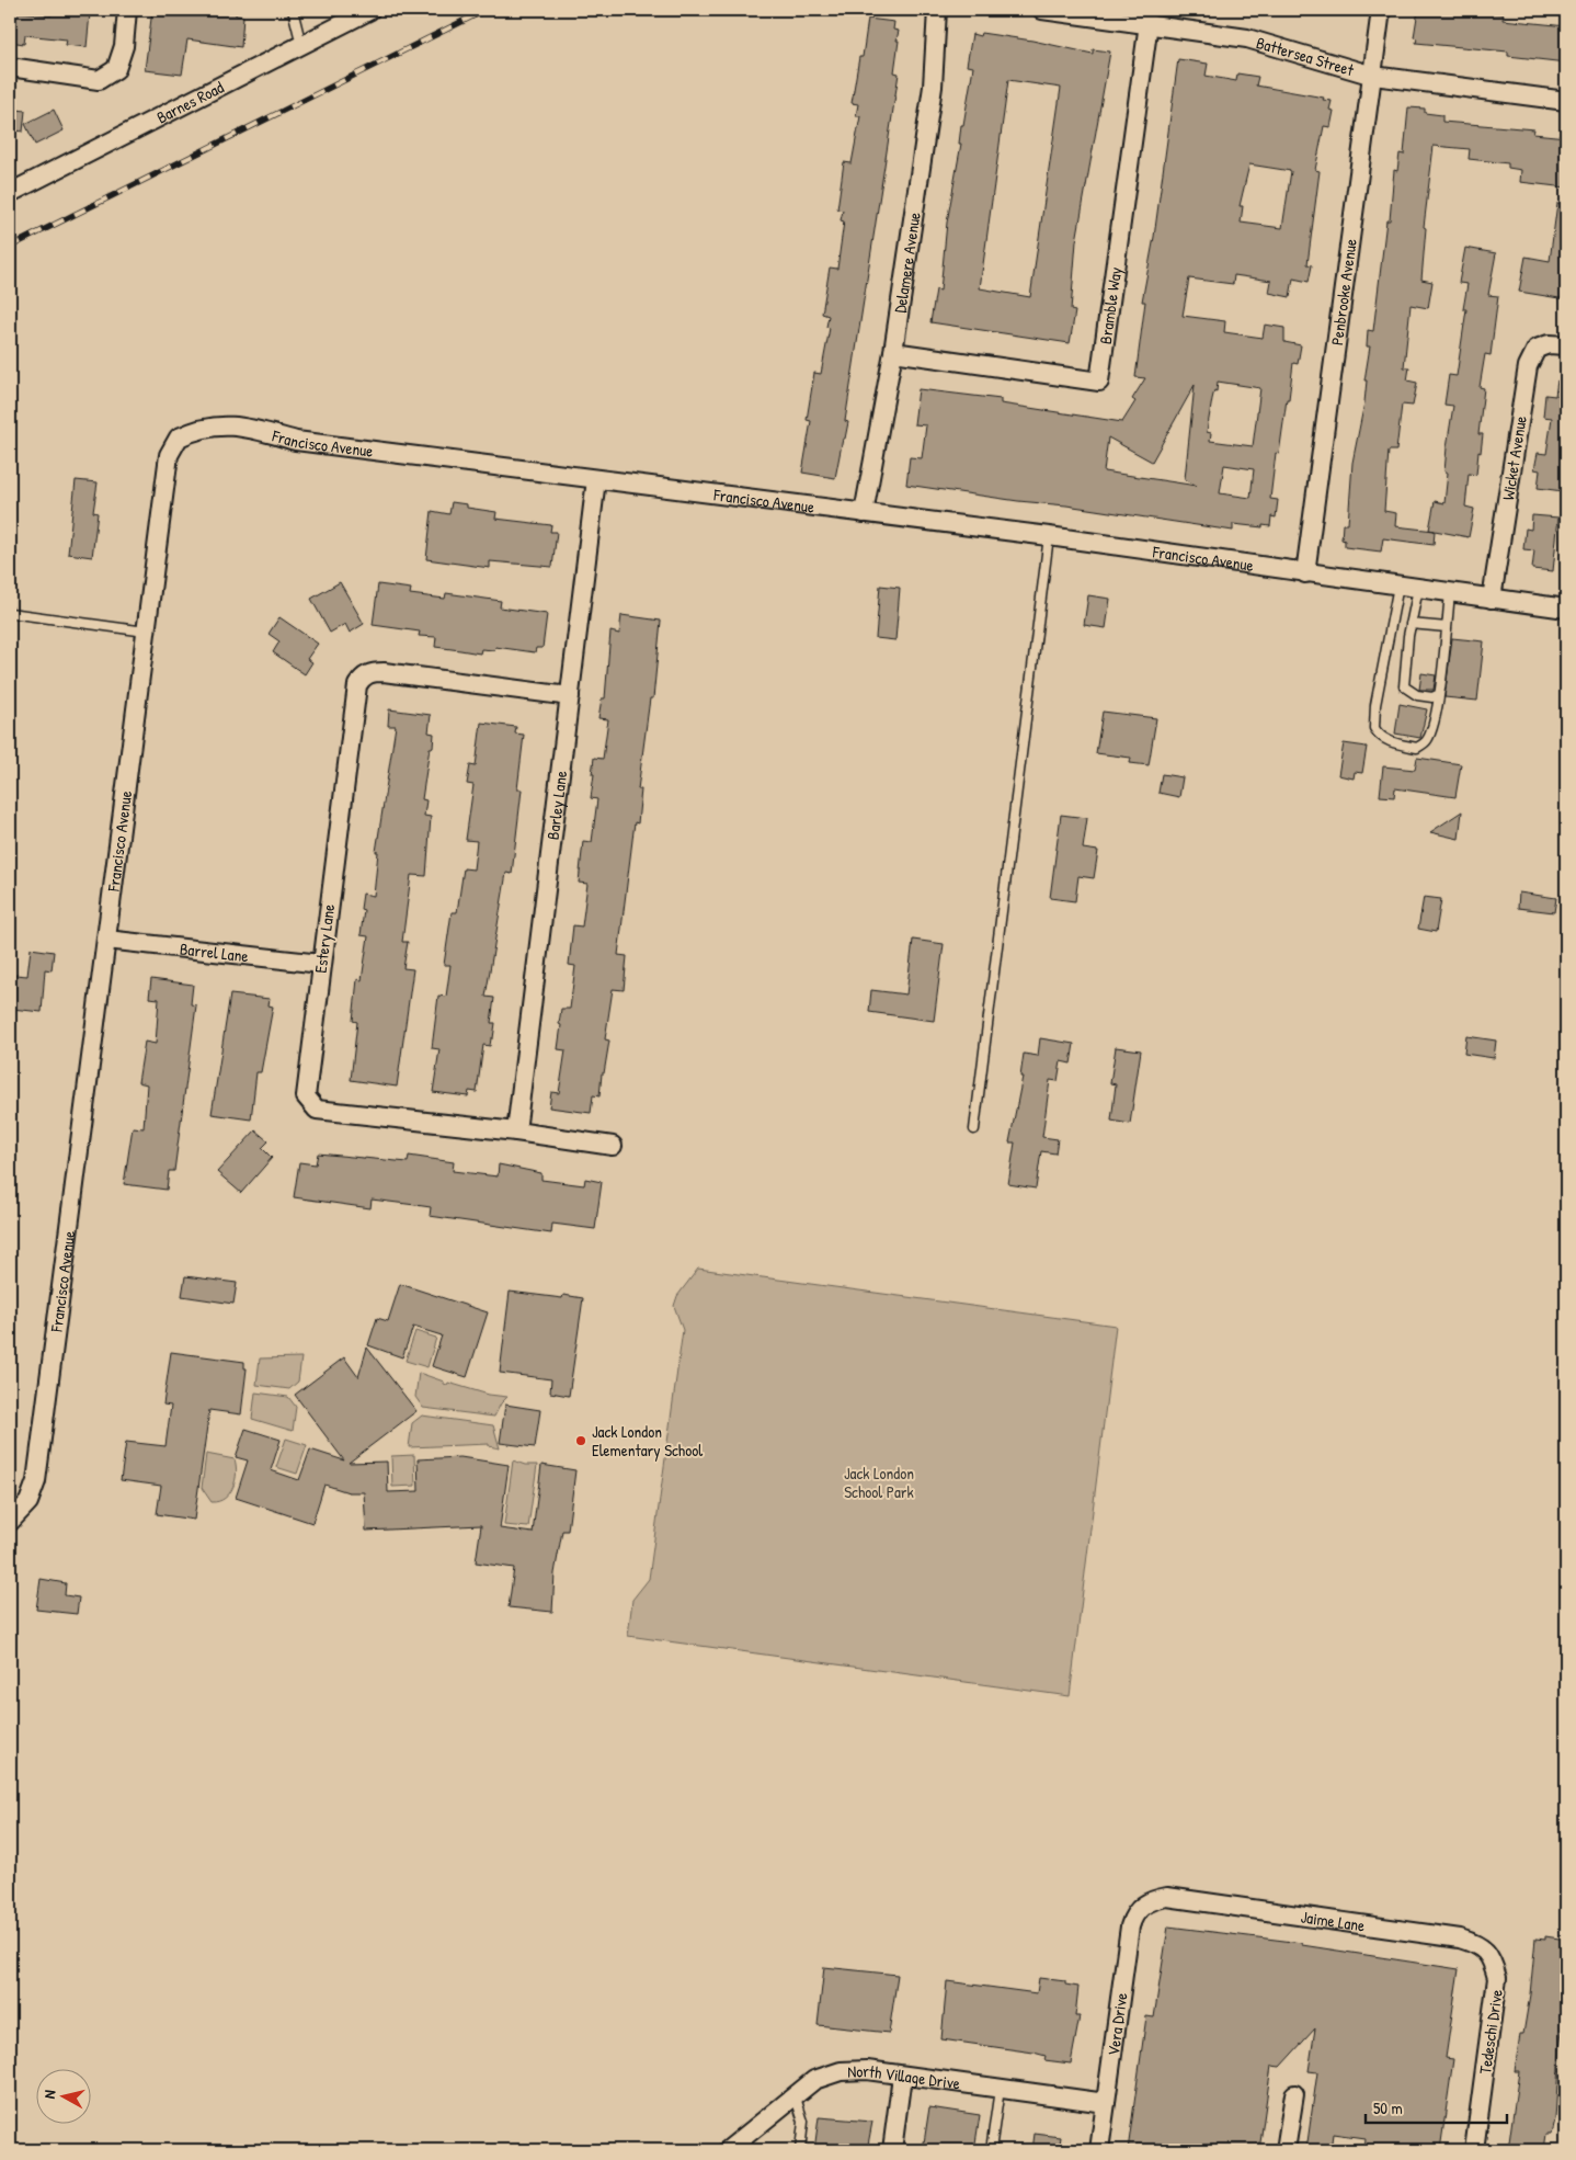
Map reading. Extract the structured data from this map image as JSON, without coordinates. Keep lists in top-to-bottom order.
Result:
{
  "streets": {
    "street": [
      "Battersea Street",
      "Barnes Road",
      "Delamere Avenue",
      "Penbrooke Avenue",
      "Bramble Way",
      "Francisco Avenue",
      "Wicket Avenue",
      "Barley Lane",
      "Estery Lane",
      "Barrel Lane",
      "Jaime Lane",
      "Vera Drive",
      "Tedeschi Drive",
      "North Village Drive"
    ]
  },
  "crossings": [
    ["Battersea Street", "Penbrooke Avenue"],
    ["Battersea Street", "Bramble Way"],
    ["Delamere Avenue", "Bramble Way"],
    ["Delamere Avenue", "Francisco Avenue"],
    ["Penbrooke Avenue", "Francisco Avenue"],
    ["Francisco Avenue", "Wicket Avenue"],
    ["Francisco Avenue", "Barley Lane"],
    ["Francisco Avenue", "Barrel Lane"],
    ["Barley Lane", "Estery Lane"],
    ["Estery Lane", "Barrel Lane"],
    ["Jaime Lane", "Vera Drive"],
    ["Jaime Lane", "Tedeschi Drive"],
    ["Vera Drive", "North Village Drive"]
  ],
  "parks": ["Jack London School Park"],
  "places": ["Jack London Elementary School"],
  "scale_bar": "50 m",
  "north": "left"
}
